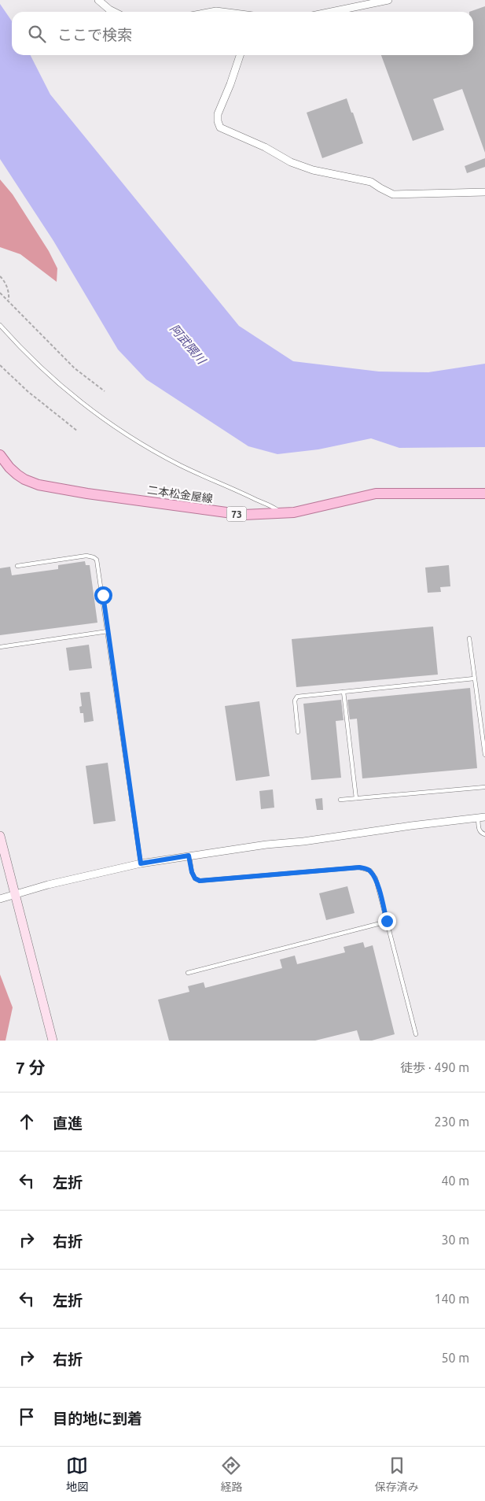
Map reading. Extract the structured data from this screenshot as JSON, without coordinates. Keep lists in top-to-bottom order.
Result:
{
  "streets": {
    "main road": ["二本松金屋線", "73"]
  },
  "water": ["阿武隈川"],
  "page": {
    "search": "ここで検索",
    "heading": ["7 分", "徒歩 · 490 m"],
    "list": [
      ["直進", "230 m"],
      ["左折", "40 m"],
      ["右折", "30 m"],
      ["左折", "140 m"],
      ["右折", "50 m"],
      "目的地に到着"
    ],
    "nav": ["地図", "経路", "保存済み"]
  }
}
